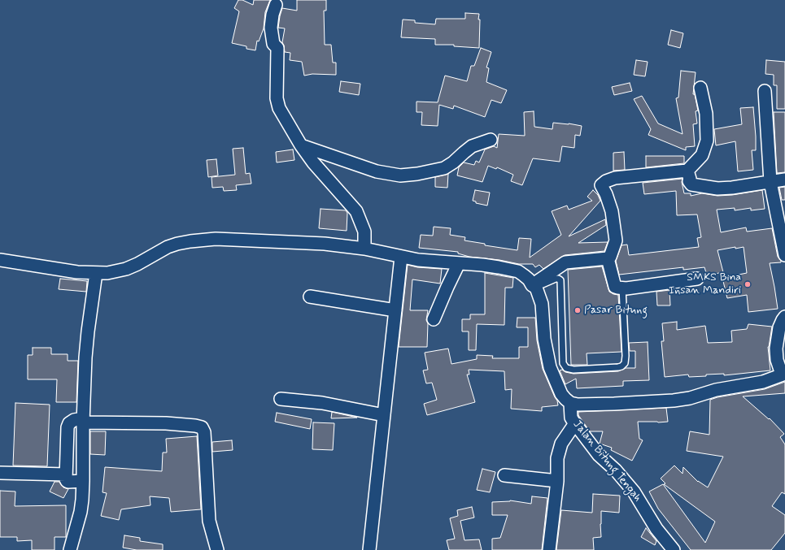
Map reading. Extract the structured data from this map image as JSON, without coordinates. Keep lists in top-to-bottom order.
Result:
{
  "streets": {
    "street": ["Jalan Bitung Tengah"]
  },
  "places": ["SMKS Bina Insan Mandiri", "Pasar Bitung"]
}
